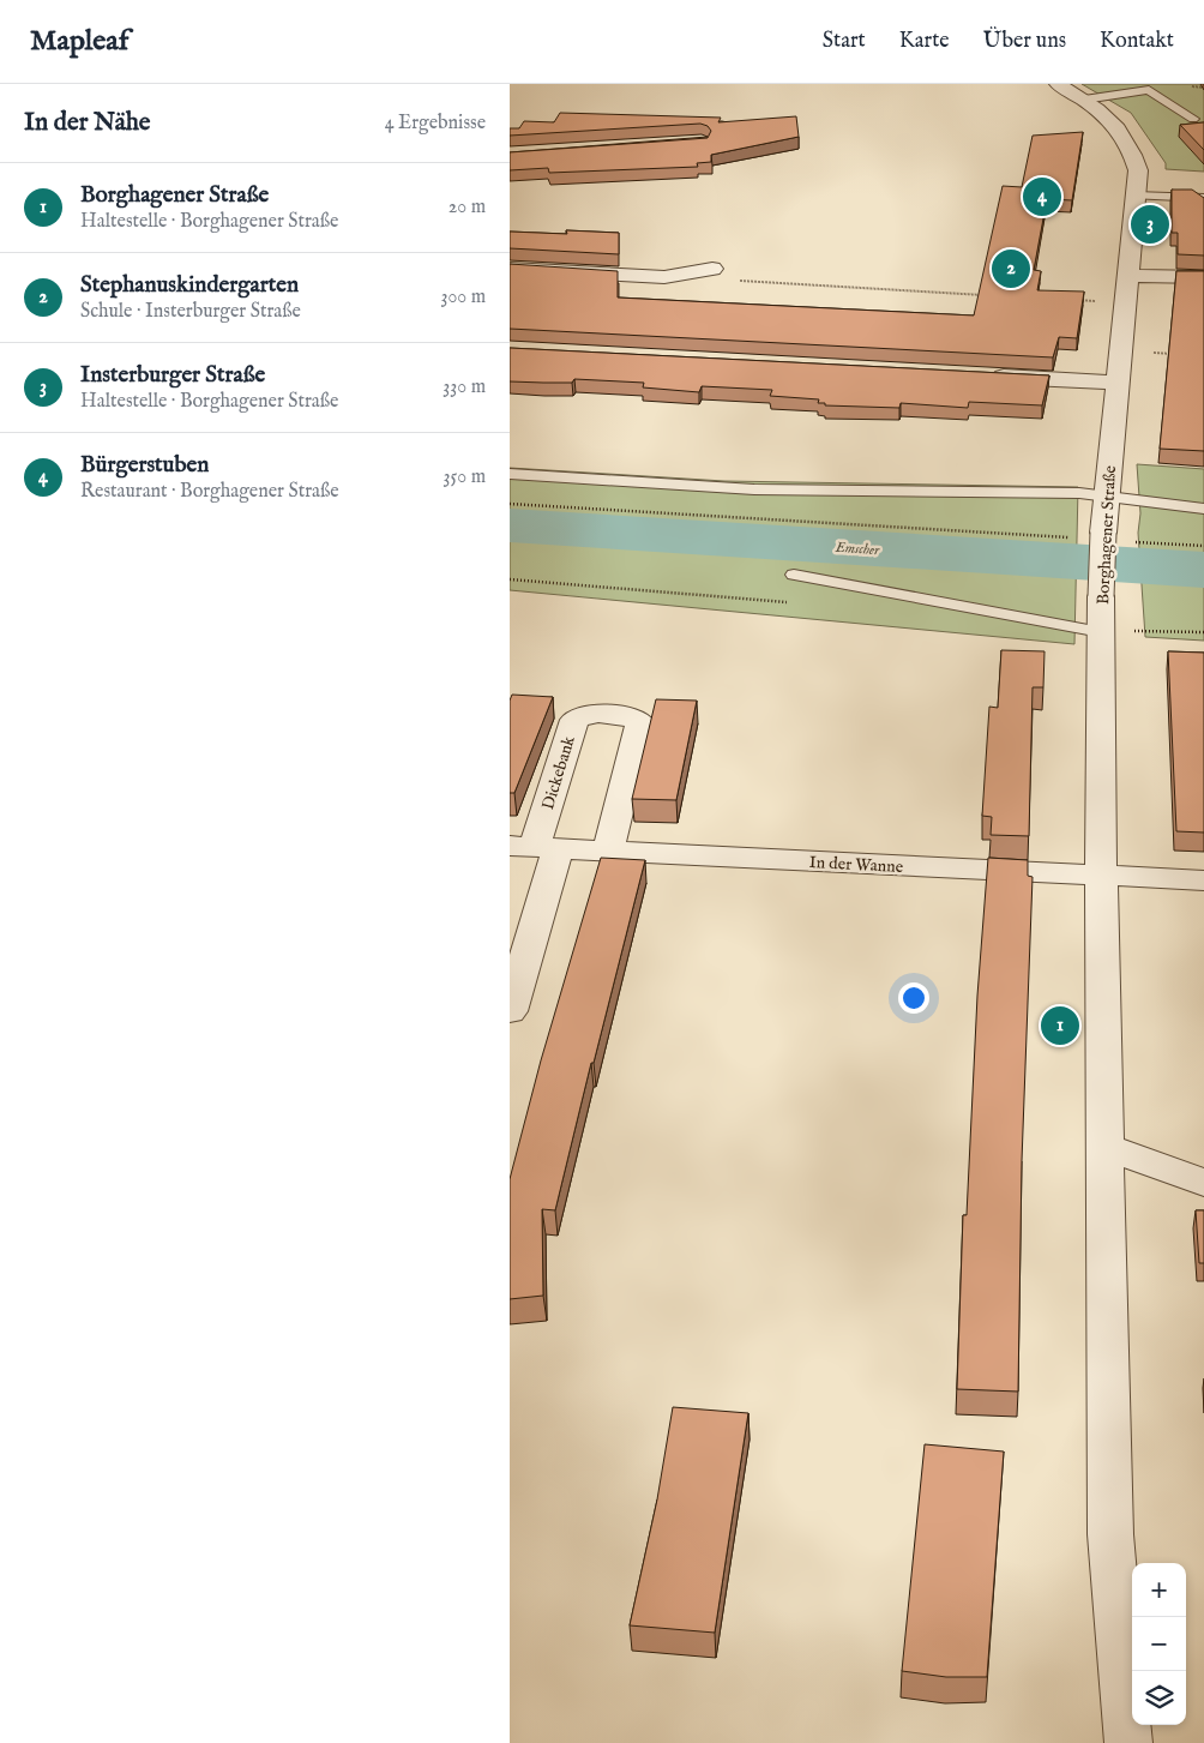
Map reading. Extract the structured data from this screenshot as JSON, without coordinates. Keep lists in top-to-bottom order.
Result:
{
  "streets": {
    "street": ["Borghagener Straße", "Dickebank", "In der Wanne"]
  },
  "crossings": [
    ["Borghagener Straße", "In der Wanne"],
    ["Dickebank", "In der Wanne"]
  ],
  "water": ["Emscher"],
  "page": {
    "header": "Mapleaf",
    "nav": [
      "Start",
      "Karte",
      "Über uns",
      "Kontakt"
    ],
    "heading": ["In der Nähe", "4 Ergebnisse"],
    "list": [
      {
        "mark": "1",
        "name": "Borghagener Straße",
        "note": "Haltestelle · Borghagener Straße",
        "value": "20 m"
      },
      {
        "mark": "2",
        "name": "Stephanuskindergarten",
        "note": "Schule · Insterburger Straße",
        "value": "300 m"
      },
      {
        "mark": "3",
        "name": "Insterburger Straße",
        "note": "Haltestelle · Borghagener Straße",
        "value": "330 m"
      },
      {
        "mark": "4",
        "name": "Bürgerstuben",
        "note": "Restaurant · Borghagener Straße",
        "value": "350 m"
      }
    ],
    "pins": [
      "4",
      "3",
      "2",
      "1"
    ],
    "map_buttons": ["+", "−"]
  }
}
